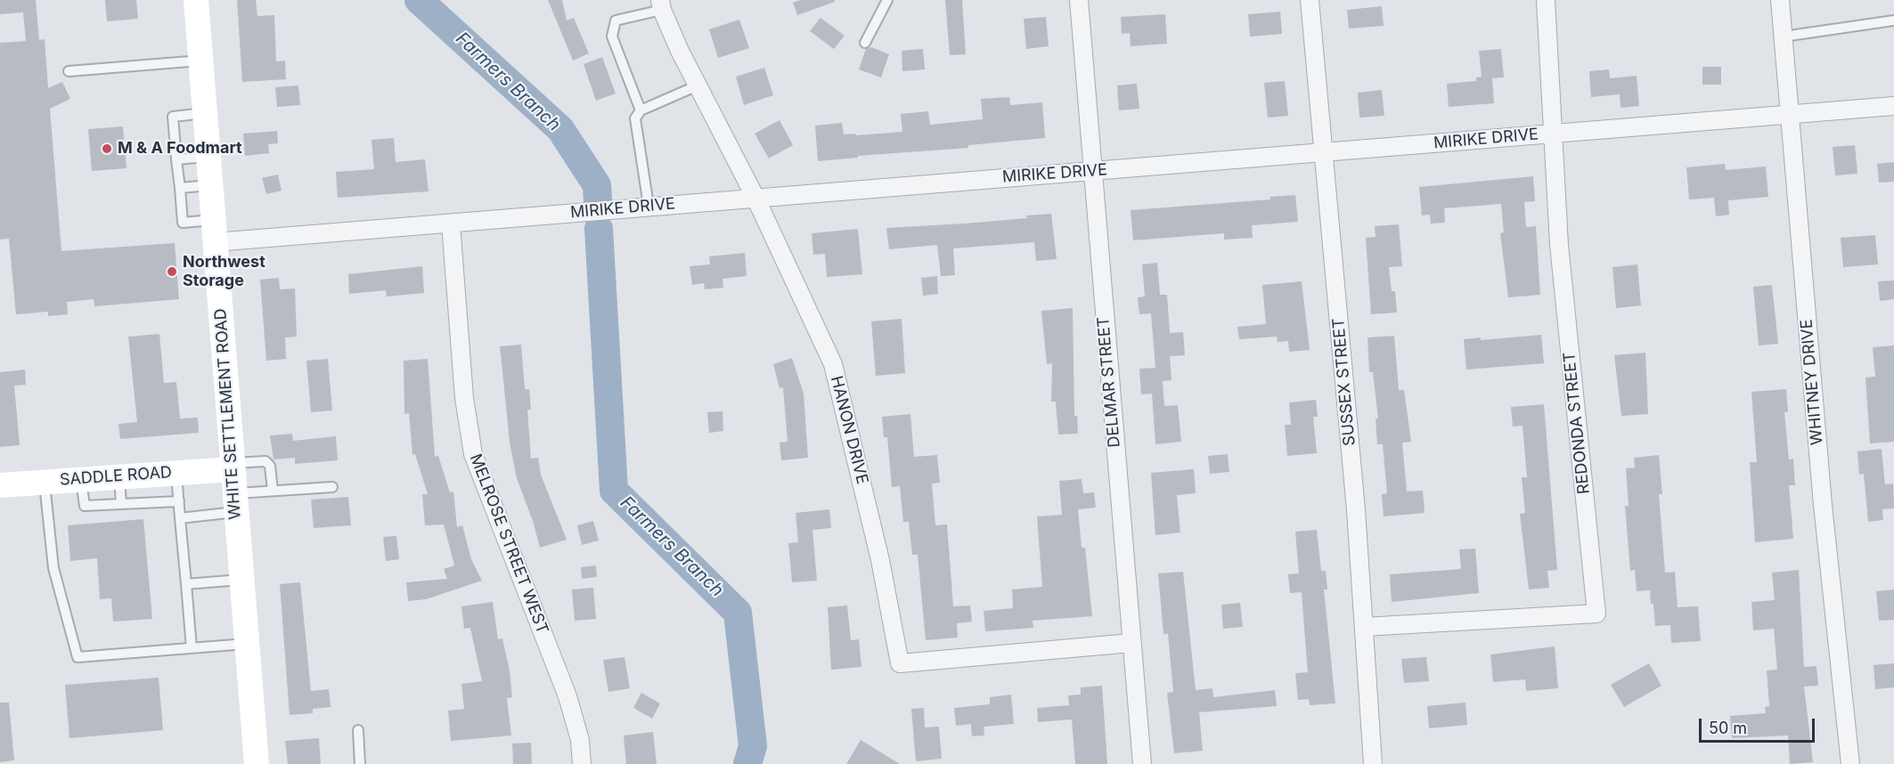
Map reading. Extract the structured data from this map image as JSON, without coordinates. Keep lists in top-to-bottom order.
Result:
{
  "streets": {
    "main road": ["WHITE SETTLEMENT ROAD", "SADDLE ROAD"],
    "street": [
      "MIRIKE DRIVE",
      "DELMAR STREET",
      "SUSSEX STREET",
      "WHITNEY DRIVE",
      "REDONDA STREET",
      "HANON DRIVE",
      "MELROSE STREET WEST"
    ]
  },
  "crossings": [
    ["MIRIKE DRIVE", "DELMAR STREET"],
    ["MIRIKE DRIVE", "SUSSEX STREET"],
    ["MIRIKE DRIVE", "WHITNEY DRIVE"],
    ["MIRIKE DRIVE", "WHITE SETTLEMENT ROAD"],
    ["MIRIKE DRIVE", "REDONDA STREET"],
    ["MIRIKE DRIVE", "HANON DRIVE"],
    ["MIRIKE DRIVE", "MELROSE STREET WEST"],
    ["DELMAR STREET", "HANON DRIVE"],
    ["SUSSEX STREET", "REDONDA STREET"],
    ["WHITE SETTLEMENT ROAD", "SADDLE ROAD"]
  ],
  "water": ["Farmers Branch"],
  "places": ["M & A Foodmart", "Northwest Storage"],
  "scale_bar": "50 m"
}
